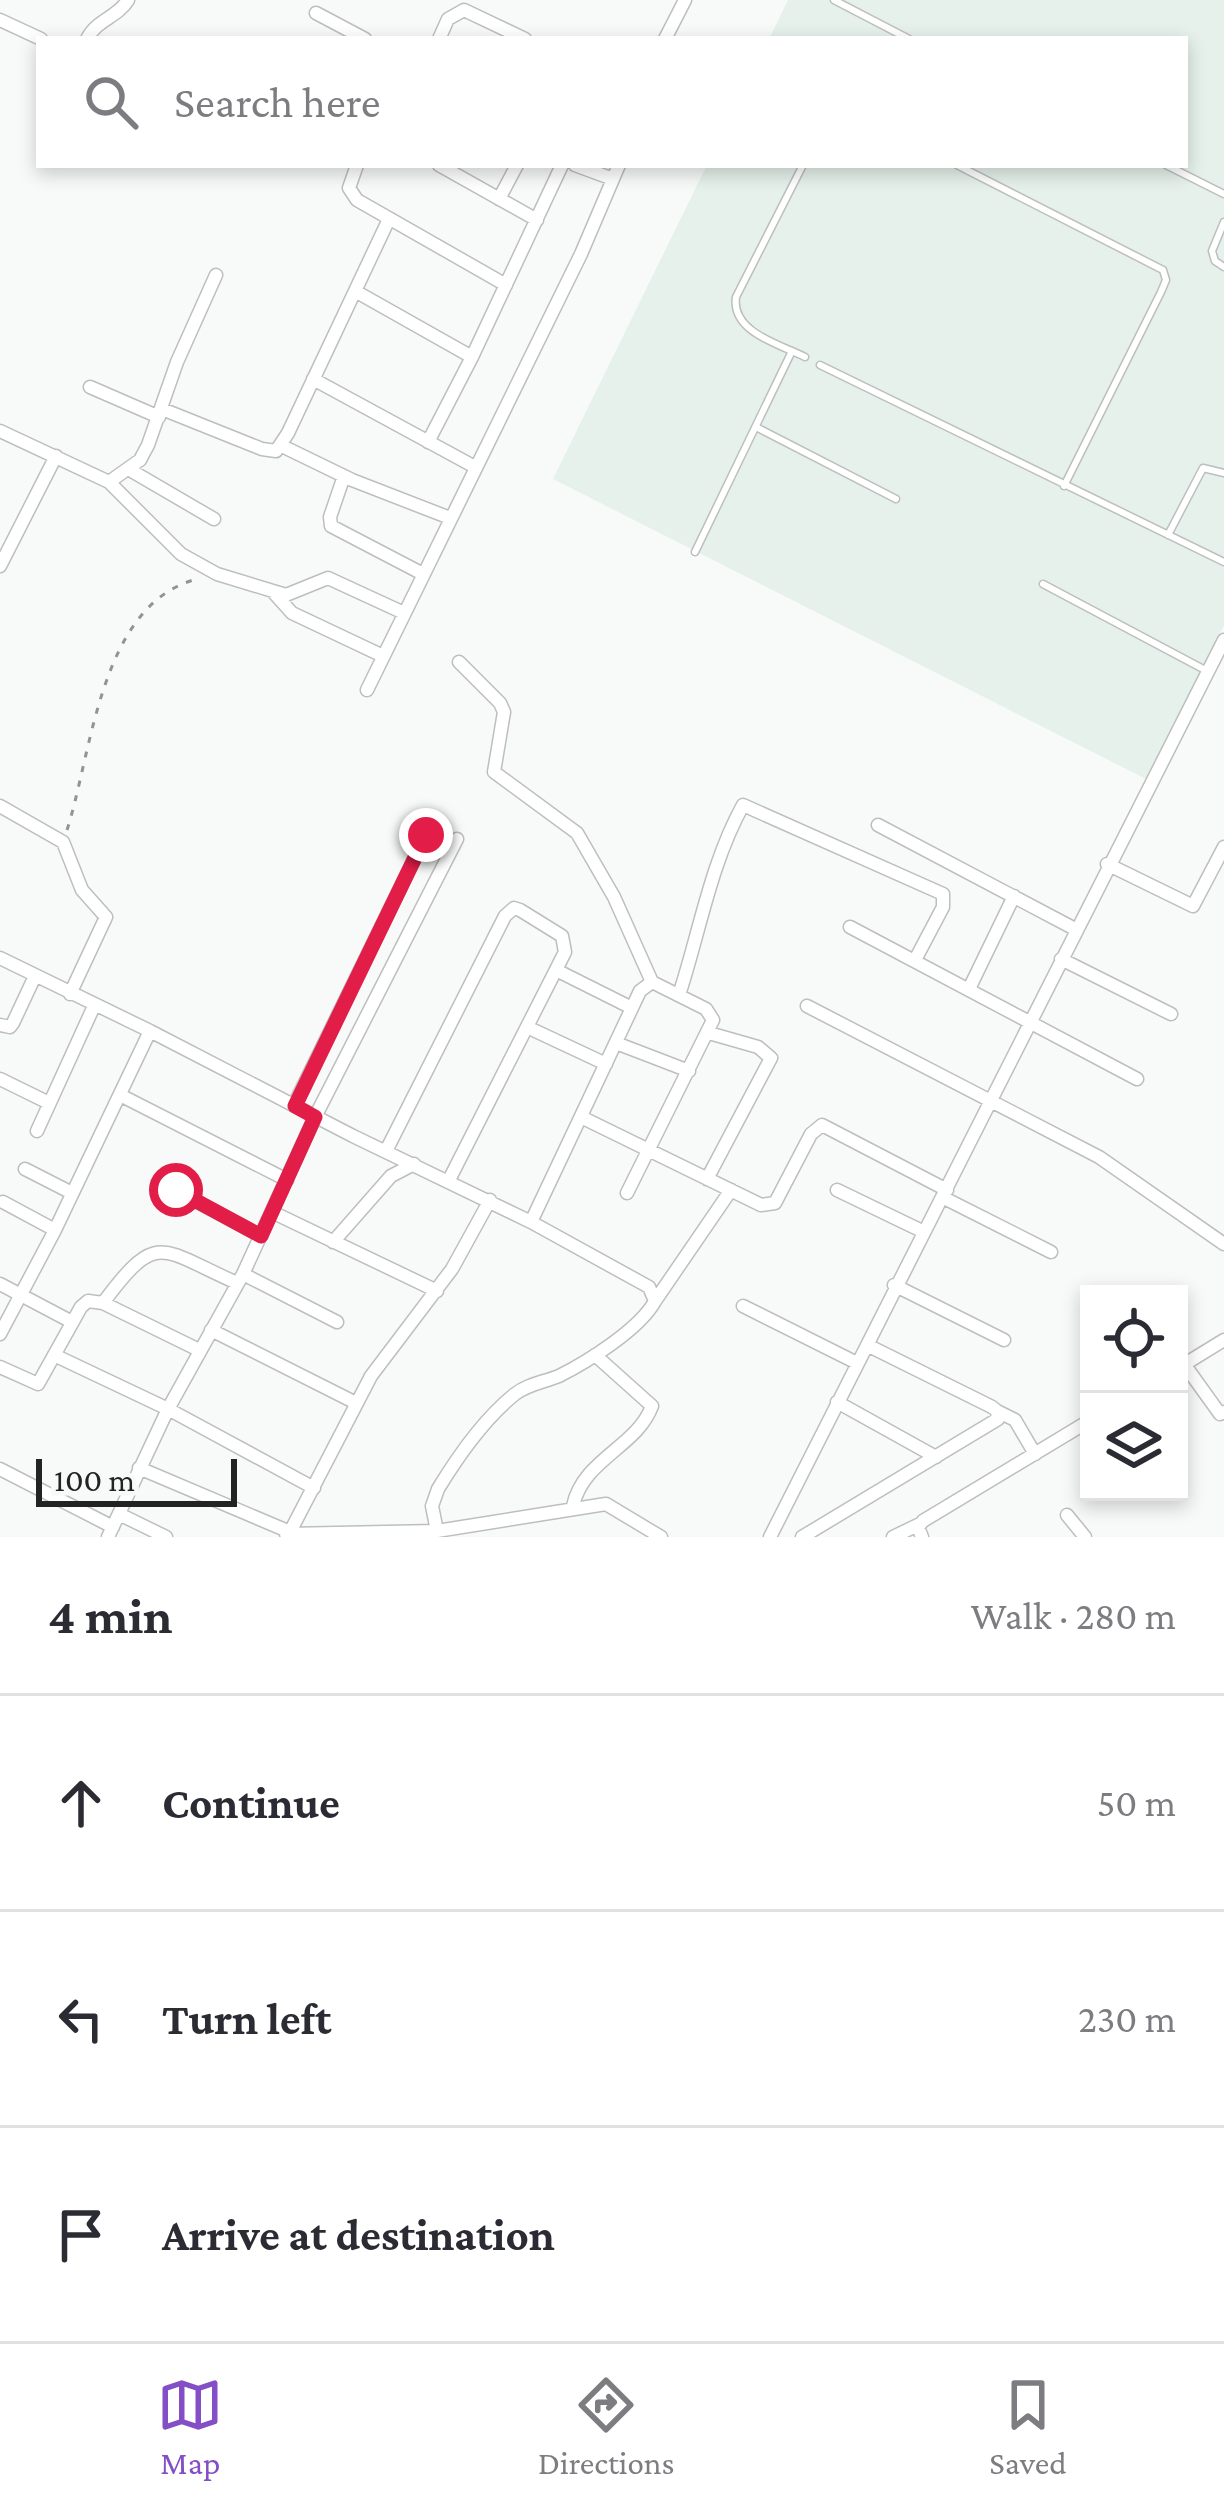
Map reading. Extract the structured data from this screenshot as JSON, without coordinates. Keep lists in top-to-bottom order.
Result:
{
  "scale_bar": "100 m",
  "page": {
    "search": "Search here",
    "scale": "100 m",
    "heading": ["4 min", "Walk · 280 m"],
    "list": [
      ["Continue", "50 m"],
      ["Turn left", "230 m"],
      "Arrive at destination"
    ],
    "nav": ["Map", "Directions", "Saved"]
  }
}
